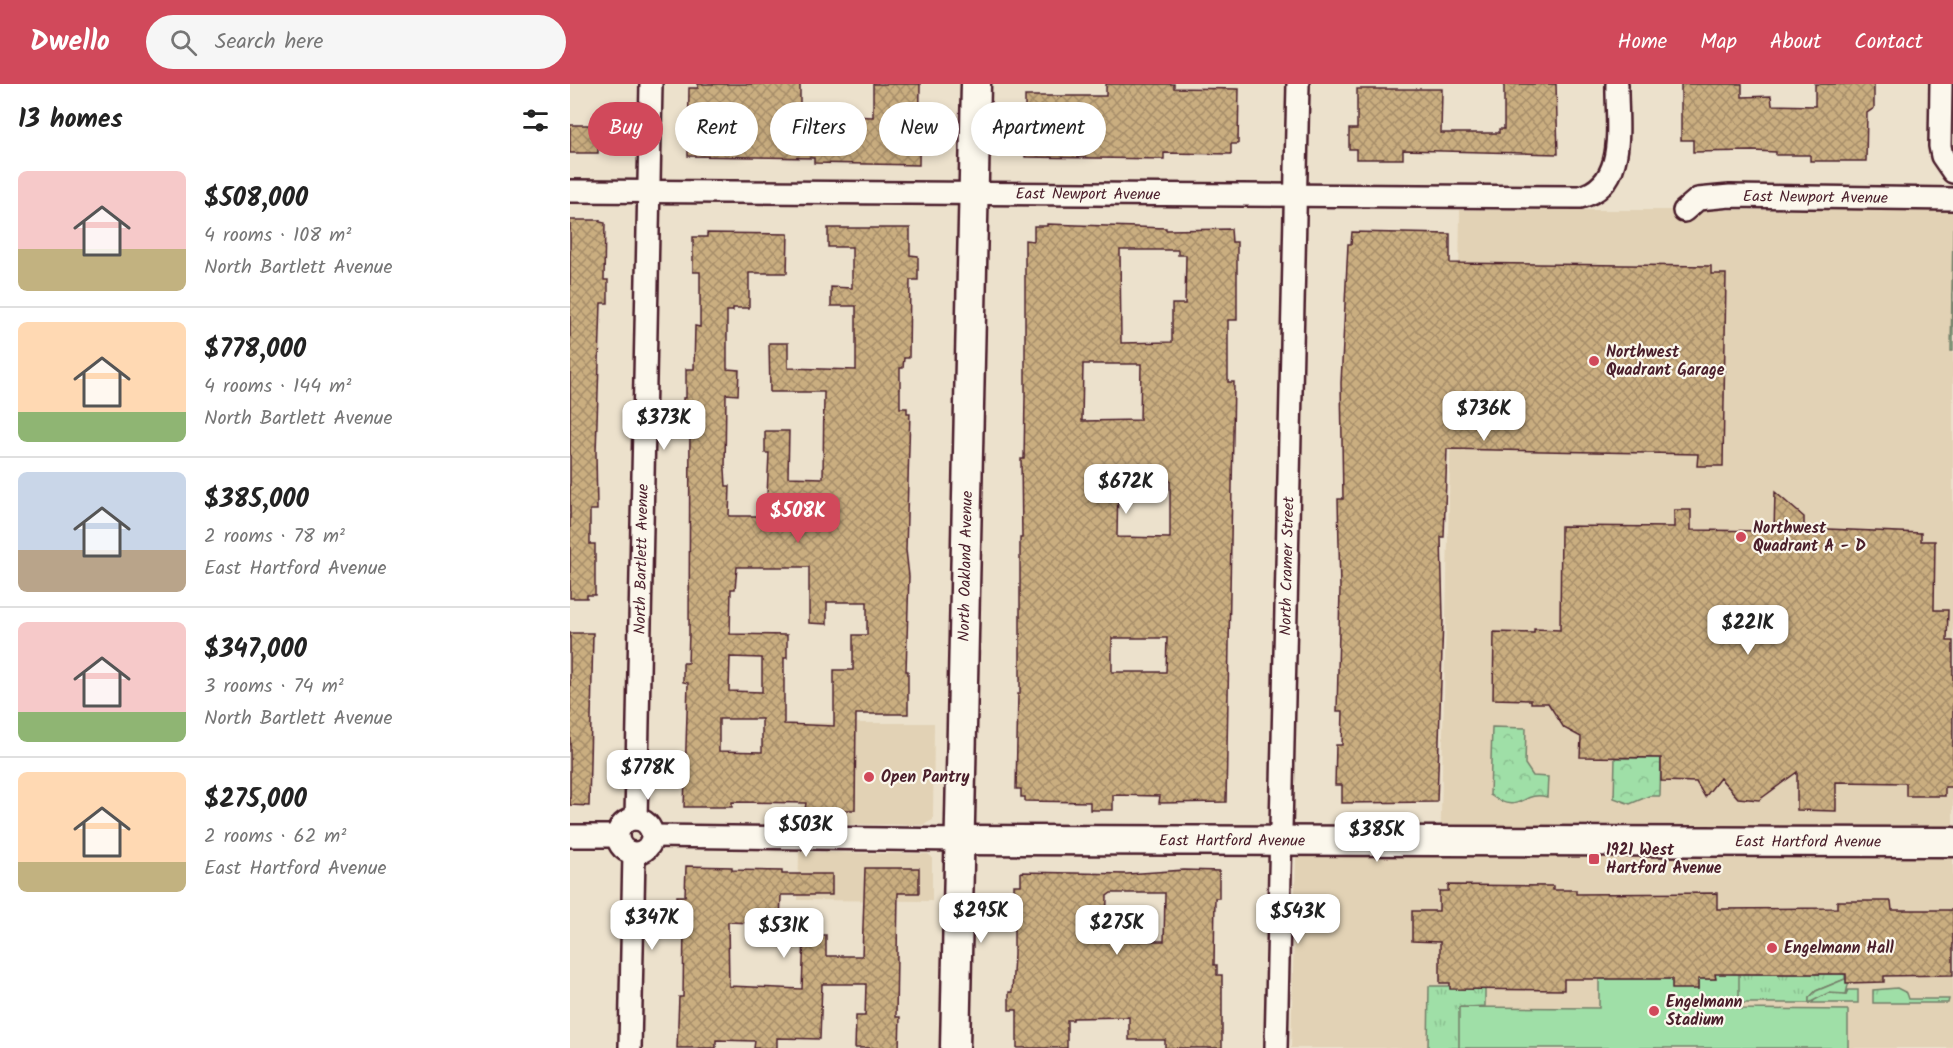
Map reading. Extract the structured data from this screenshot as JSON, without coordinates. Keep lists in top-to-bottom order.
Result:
{
  "streets": {
    "street": [
      "East Newport Avenue",
      "North Bartlett Avenue",
      "North Oakland Avenue",
      "North Cramer Street",
      "East Hartford Avenue"
    ]
  },
  "crossings": [
    ["East Newport Avenue", "North Bartlett Avenue"],
    ["East Newport Avenue", "North Oakland Avenue"],
    ["East Newport Avenue", "North Cramer Street"],
    ["North Bartlett Avenue", "East Hartford Avenue"],
    ["North Oakland Avenue", "East Hartford Avenue"],
    ["North Cramer Street", "East Hartford Avenue"]
  ],
  "places": {
    "other": [
      "Northwest Quadrant Garage",
      "Northwest Quadrant A - D",
      "Open Pantry",
      "Engelmann Hall",
      "Engelmann Stadium"
    ],
    "transit": ["1921 West Hartford Avenue"]
  },
  "page": {
    "header": "Dwello",
    "search": "Search here",
    "nav": [
      "Home",
      "Map",
      "About",
      "Contact"
    ],
    "heading": "13 homes",
    "chip": [
      "Buy",
      "Rent",
      "Filters",
      "New",
      "Apartment"
    ],
    "list": [
      {
        "name": "$508,000",
        "note": "4 rooms · 108 m² · North Bartlett Avenue"
      },
      {
        "name": "$778,000",
        "note": "4 rooms · 144 m² · North Bartlett Avenue"
      },
      {
        "name": "$385,000",
        "note": "2 rooms · 78 m² · East Hartford Avenue"
      },
      {
        "name": "$347,000",
        "note": "3 rooms · 74 m² · North Bartlett Avenue"
      },
      {
        "name": "$275,000",
        "note": "2 rooms · 62 m² · East Hartford Avenue"
      }
    ],
    "price": [
      "$736K",
      "$373K",
      "$672K",
      "$508K",
      "$221K",
      "$778K",
      "$503K",
      "$385K",
      "$295K",
      "$543K",
      "$347K",
      "$275K",
      "$531K"
    ]
  }
}
